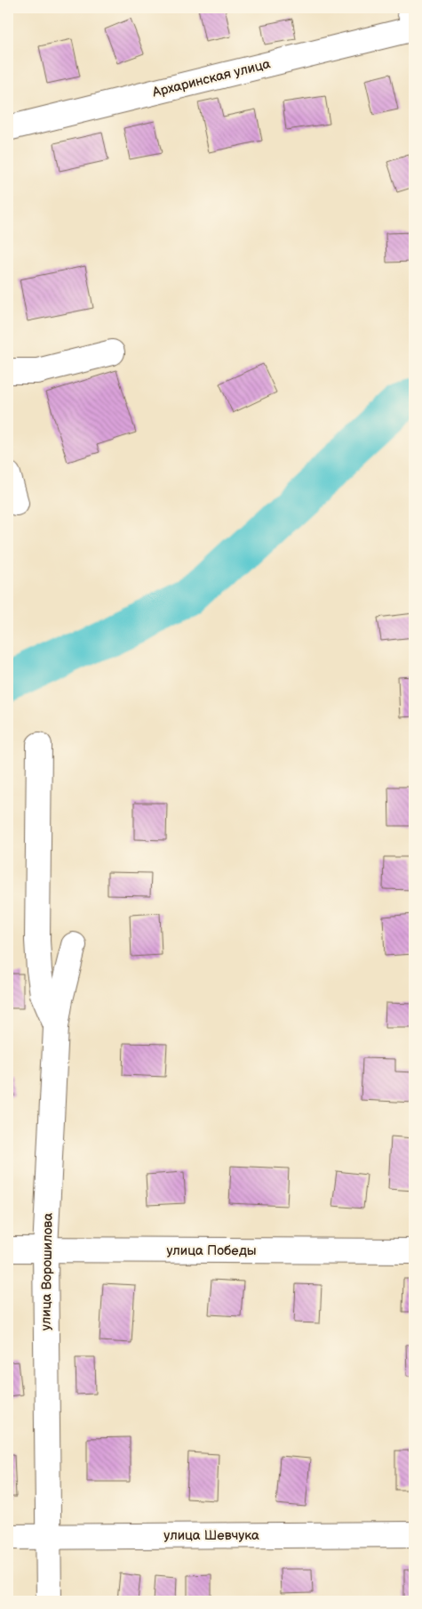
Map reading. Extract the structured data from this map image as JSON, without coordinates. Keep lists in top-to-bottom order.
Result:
{
  "streets": {
    "street": [
      "Архаринская улица",
      "улица Победы",
      "улица Ворошилова",
      "улица Шевчука"
    ]
  },
  "crossings": [
    ["улица Победы", "улица Ворошилова"],
    ["улица Ворошилова", "улица Шевчука"]
  ]
}
